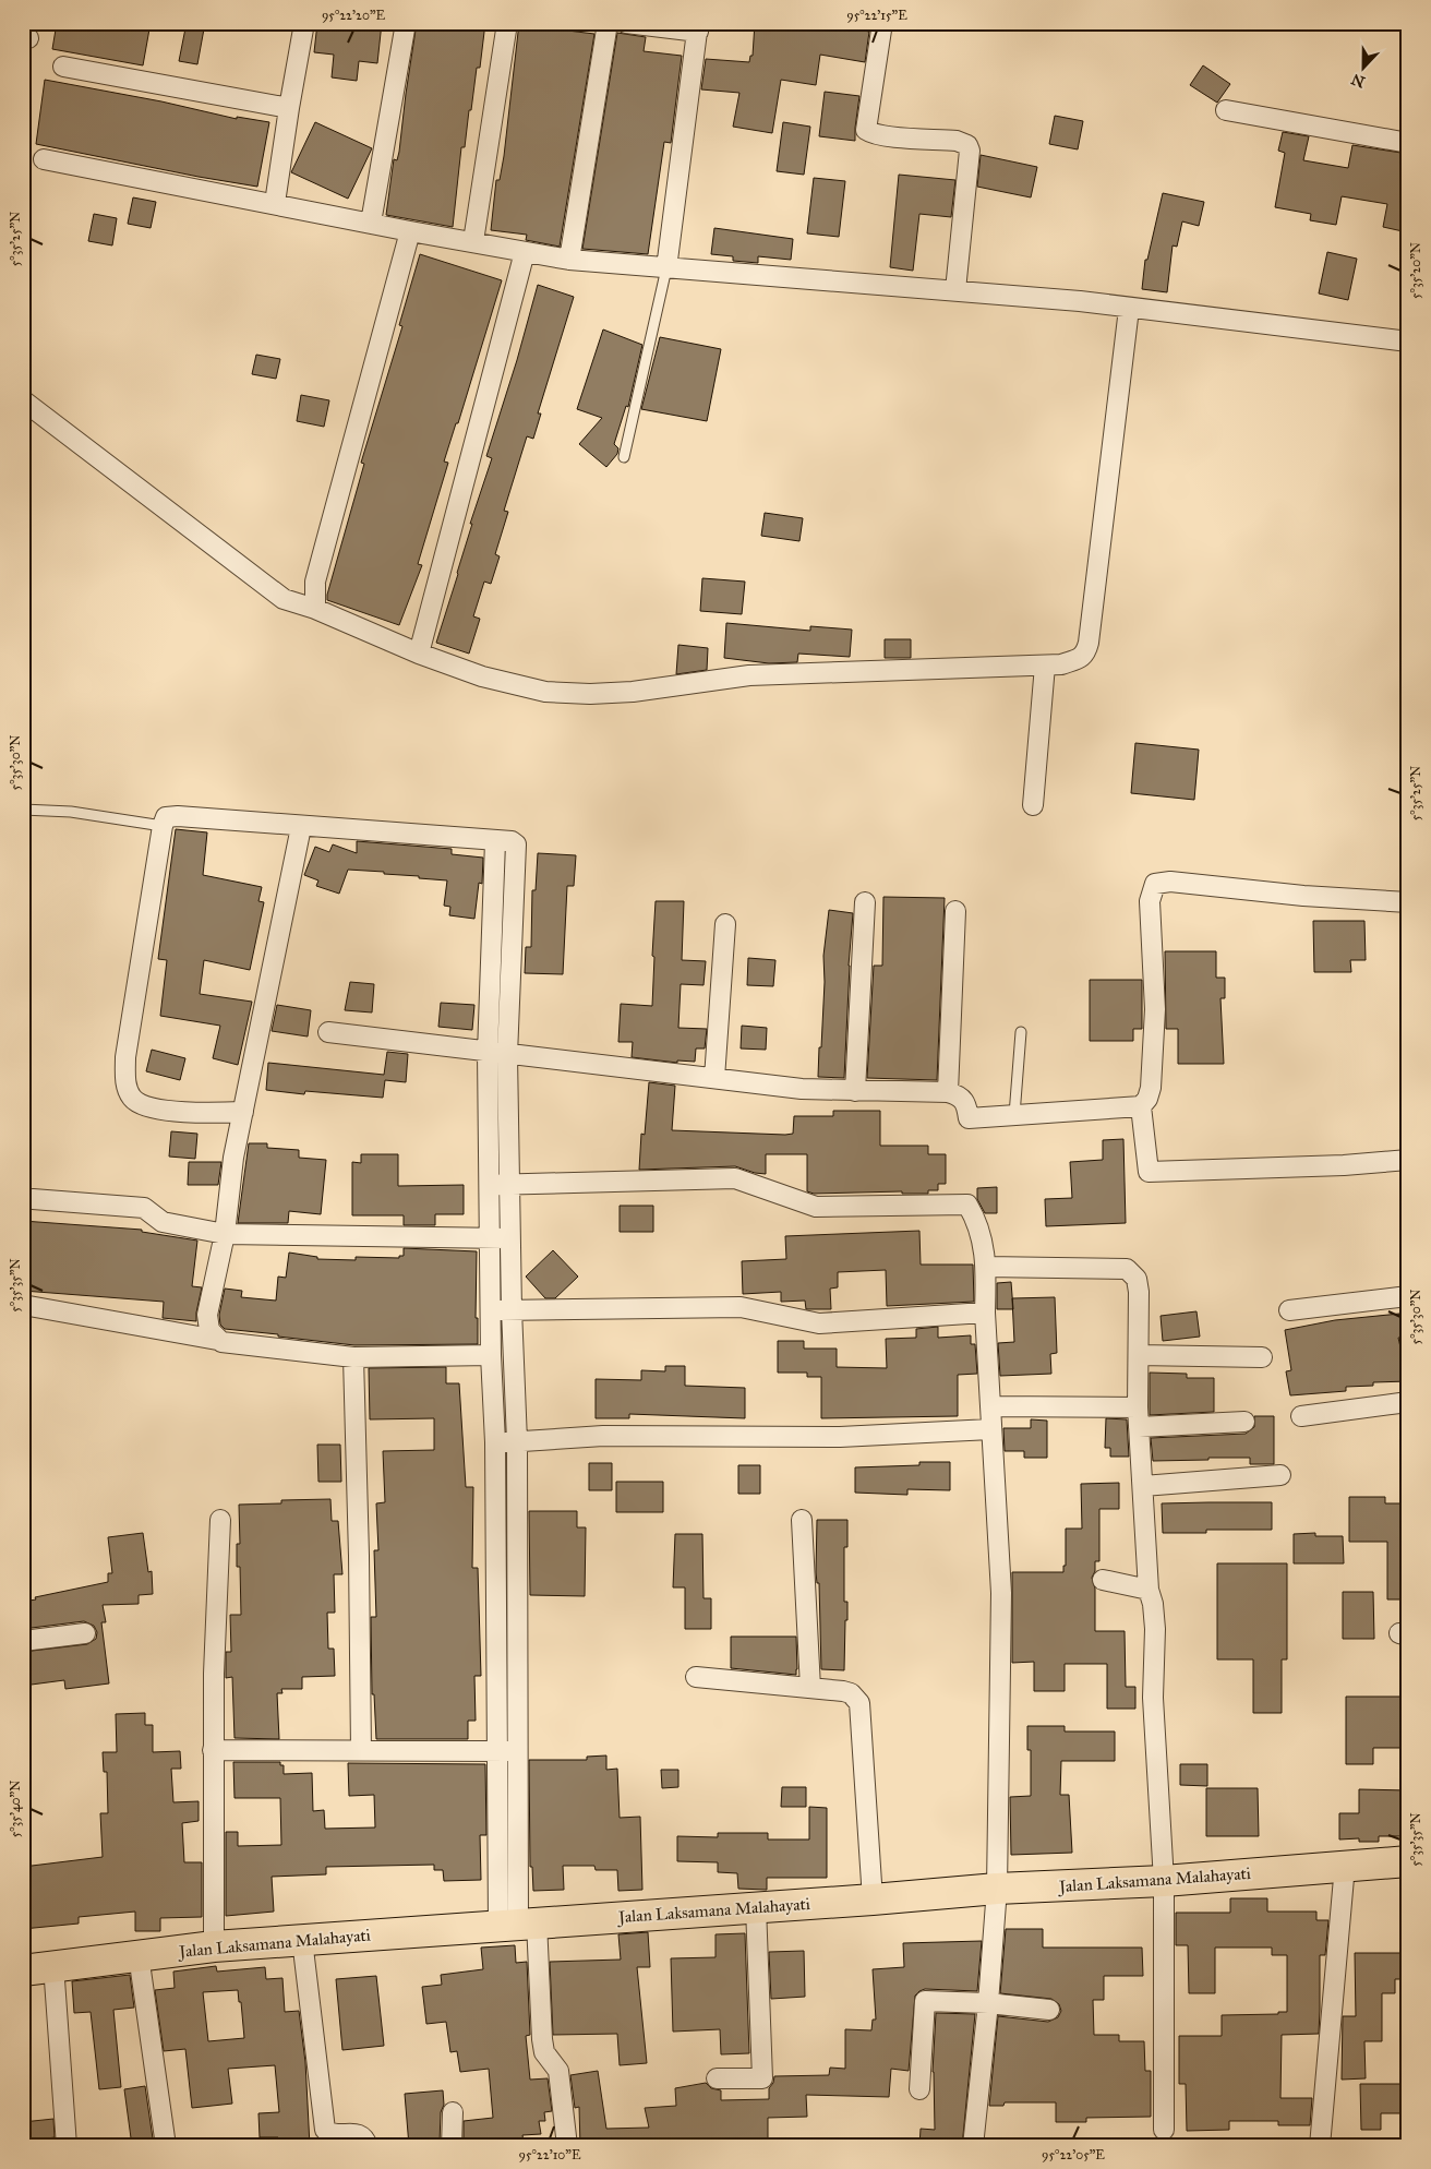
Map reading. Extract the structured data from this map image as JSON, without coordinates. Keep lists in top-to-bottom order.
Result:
{
  "streets": {
    "highway": ["Jalan Laksamana Malahayati"]
  },
  "north": "bottom",
  "coordinates": [
    "95°22'20\"E",
    "95°22'15\"E",
    "5°35'25\"N",
    "5°35'20\"N",
    "5°35'30\"N",
    "5°35'35\"N",
    "5°35'40\"N",
    "95°22'10\"E",
    "95°22'05\"E"
  ]
}
